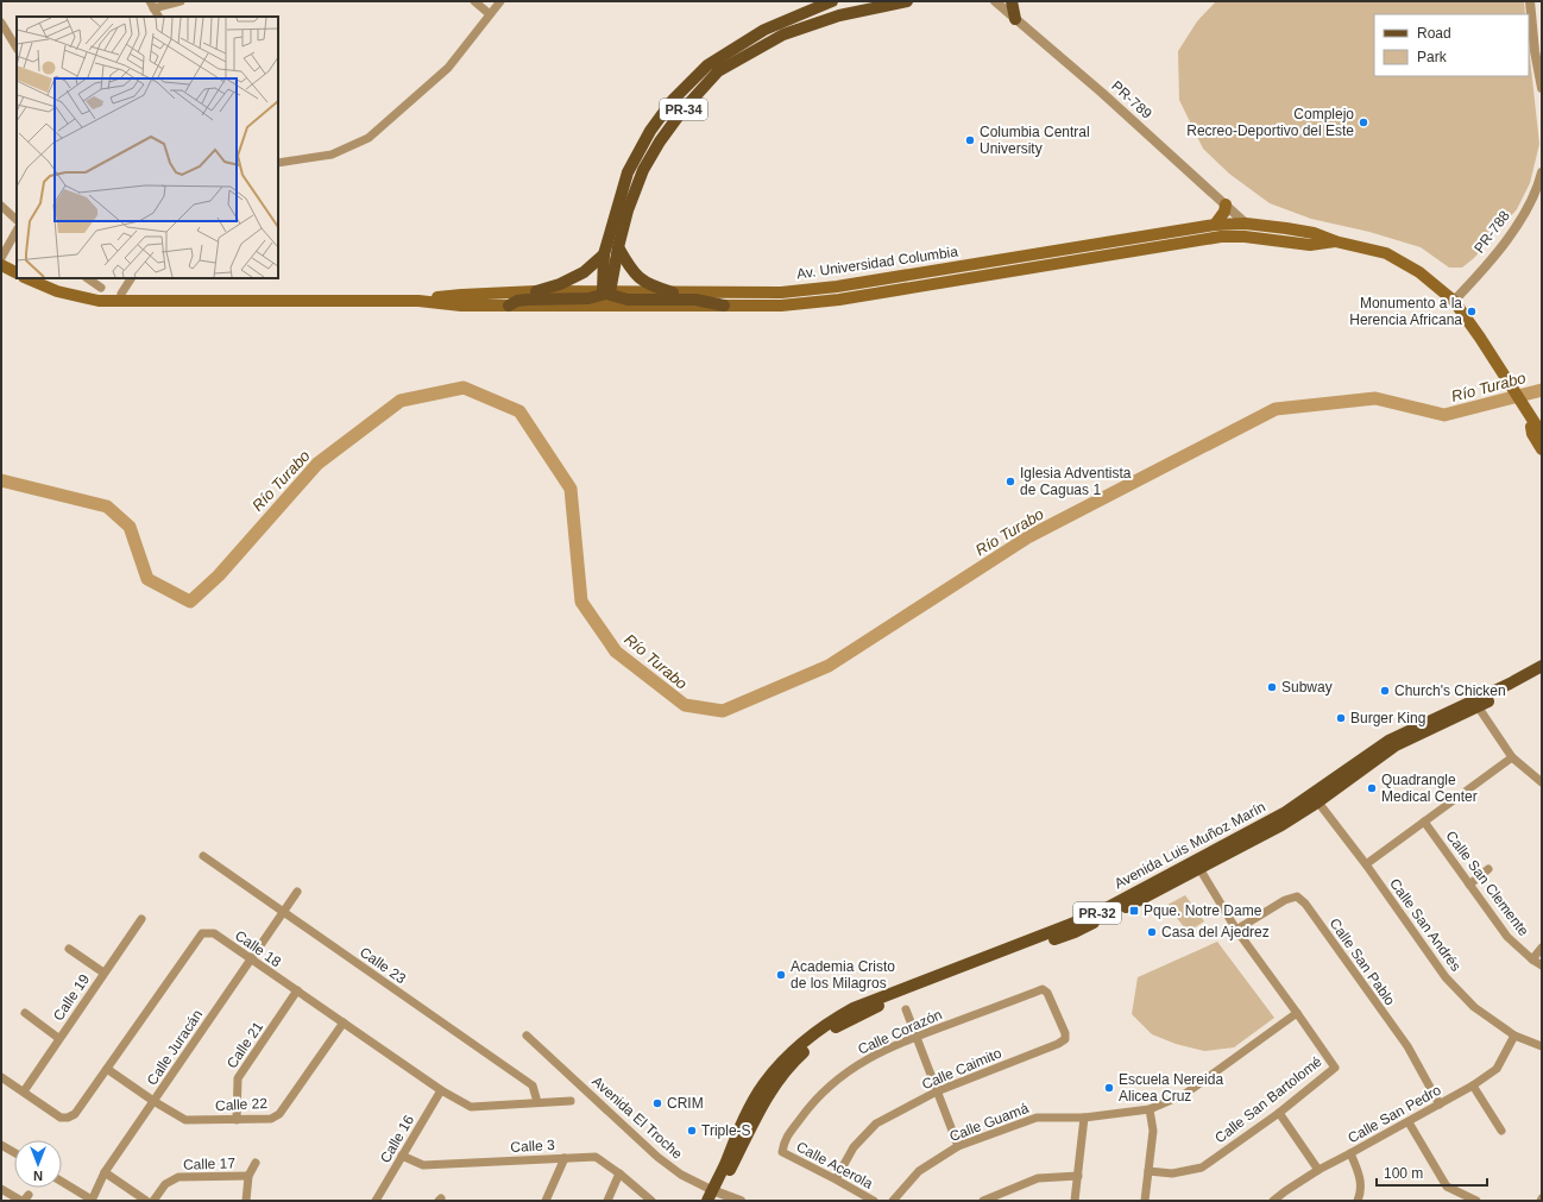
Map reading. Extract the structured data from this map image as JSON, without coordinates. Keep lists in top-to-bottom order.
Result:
{
  "streets": {
    "main road": [
      "PR-34",
      "Av. Universidad Columbia",
      "Avenida Luis Muñoz Marín",
      "PR-32"
    ],
    "street": [
      "PR-789",
      "PR-788",
      "Calle San Clemente",
      "Calle San Andrés",
      "Calle 18",
      "Calle San Pablo",
      "Calle 23",
      "Calle 19",
      "Calle Corazón",
      "Calle 21",
      "Calle Juracán",
      "Calle Caimito",
      "Calle San Bartolomé",
      "Calle 22",
      "Calle San Pedro",
      "Avenida El Troche",
      "Calle Guamá",
      "Calle 16",
      "Calle 3",
      "Calle 17",
      "Calle Acerola"
    ]
  },
  "crossings": [
    ["PR-789", "Av. Universidad Columbia"],
    ["PR-34", "Av. Universidad Columbia"],
    ["PR-788", "Av. Universidad Columbia"],
    ["Avenida Luis Muñoz Marín", "Calle San Andrés"],
    ["Avenida Luis Muñoz Marín", "Calle San Bartolomé"],
    ["Avenida Luis Muñoz Marín", "Avenida El Troche"],
    ["Calle San Andrés", "Calle San Pedro"],
    ["Calle 18", "Calle 23"],
    ["Calle 18", "Calle 19"],
    ["Calle 18", "Calle 21"],
    ["Calle 18", "Calle Juracán"],
    ["Calle 18", "Calle 22"],
    ["Calle 18", "Calle 16"],
    ["Calle San Pablo", "Calle San Bartolomé"],
    ["Calle San Pablo", "Calle San Pedro"],
    ["Calle 23", "Calle Juracán"],
    ["Calle Corazón", "Calle Caimito"],
    ["Calle Corazón", "Calle Acerola"],
    ["Calle 21", "Calle 22"],
    ["Calle Juracán", "Calle 22"],
    ["Calle Caimito", "Calle Acerola"],
    ["Calle San Bartolomé", "Calle Guamá"],
    ["Calle 16", "Calle 3"]
  ],
  "water": ["Río Turabo"],
  "places": {
    "other": [
      "Complejo Recreo-Deportivo del Este",
      "Columbia Central University",
      "Monumento a la Herencia Africana",
      "Iglesia Adventista de Caguas 1",
      "Subway",
      "Church's Chicken",
      "Burger King",
      "Quadrangle Medical Center",
      "Casa del Ajedrez",
      "Academia Cristo de los Milagros",
      "Escuela Nereida Alicea Cruz",
      "CRIM",
      "Triple-S"
    ],
    "transit": ["Pque. Notre Dame"]
  },
  "legend": ["Road", "Park"],
  "scale_bar": "100 m",
  "north": "bottom"
}
